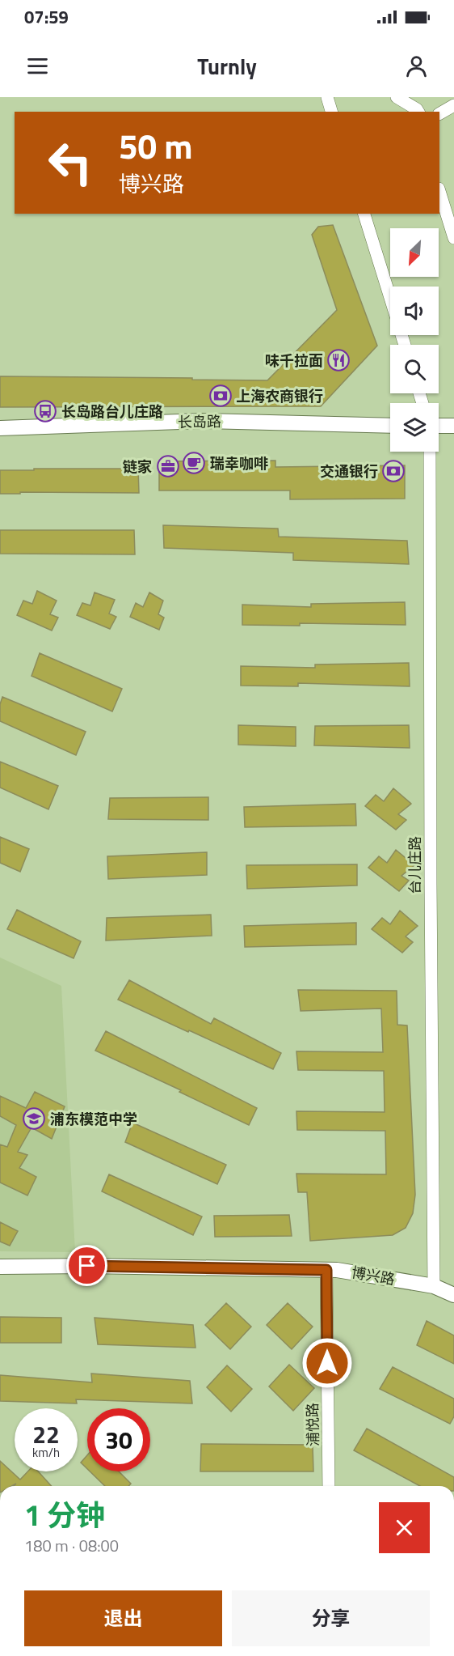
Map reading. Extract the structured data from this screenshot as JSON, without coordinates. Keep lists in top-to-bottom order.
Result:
{
  "streets": {
    "street": [
      "长岛路",
      "台儿庄路",
      "博兴路",
      "浦悦路"
    ]
  },
  "crossings": [
    ["台儿庄路", "博兴路"],
    ["博兴路", "浦悦路"]
  ],
  "places": {
    "restaurant": ["味千拉面"],
    "bank": ["上海农商银行", "交通银行"],
    "bus stop": ["长岛路台儿庄路"],
    "cafe": ["瑞幸咖啡"],
    "office": ["链家"],
    "school or university": ["浦东模范中学"]
  },
  "north": "bottom left",
  "page": {
    "status": "07:59",
    "header": "Turnly",
    "turn": ["50 m", "博兴路"],
    "speed": "22 km/h",
    "limit": "30",
    "heading": ["1 分钟", "180 m · 08:00"],
    "buttons": ["退出", "分享"]
  }
}
